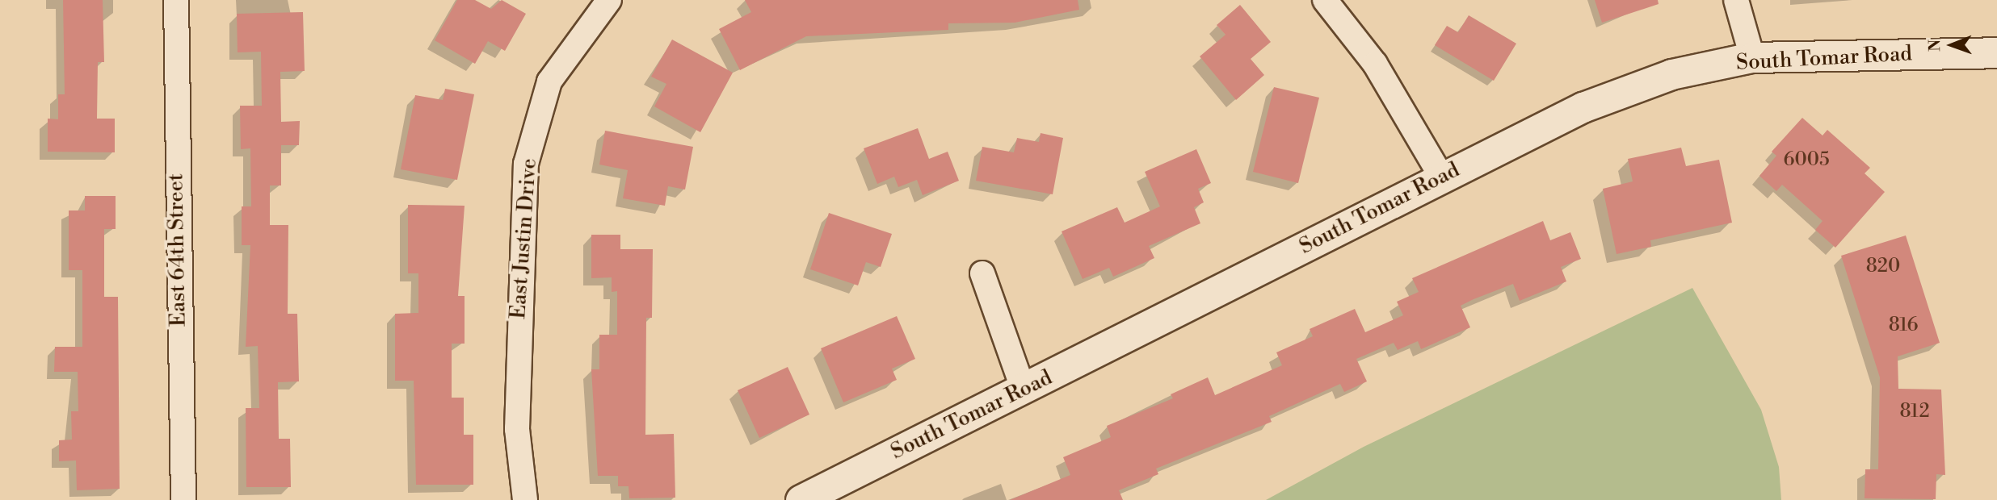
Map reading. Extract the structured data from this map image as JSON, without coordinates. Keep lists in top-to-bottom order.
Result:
{
  "streets": {
    "street": ["South Tomar Road", "East Justin Drive", "East 64th Street"]
  },
  "house_numbers": [
    "6005",
    "820",
    "816",
    "812"
  ],
  "north": "left"
}
